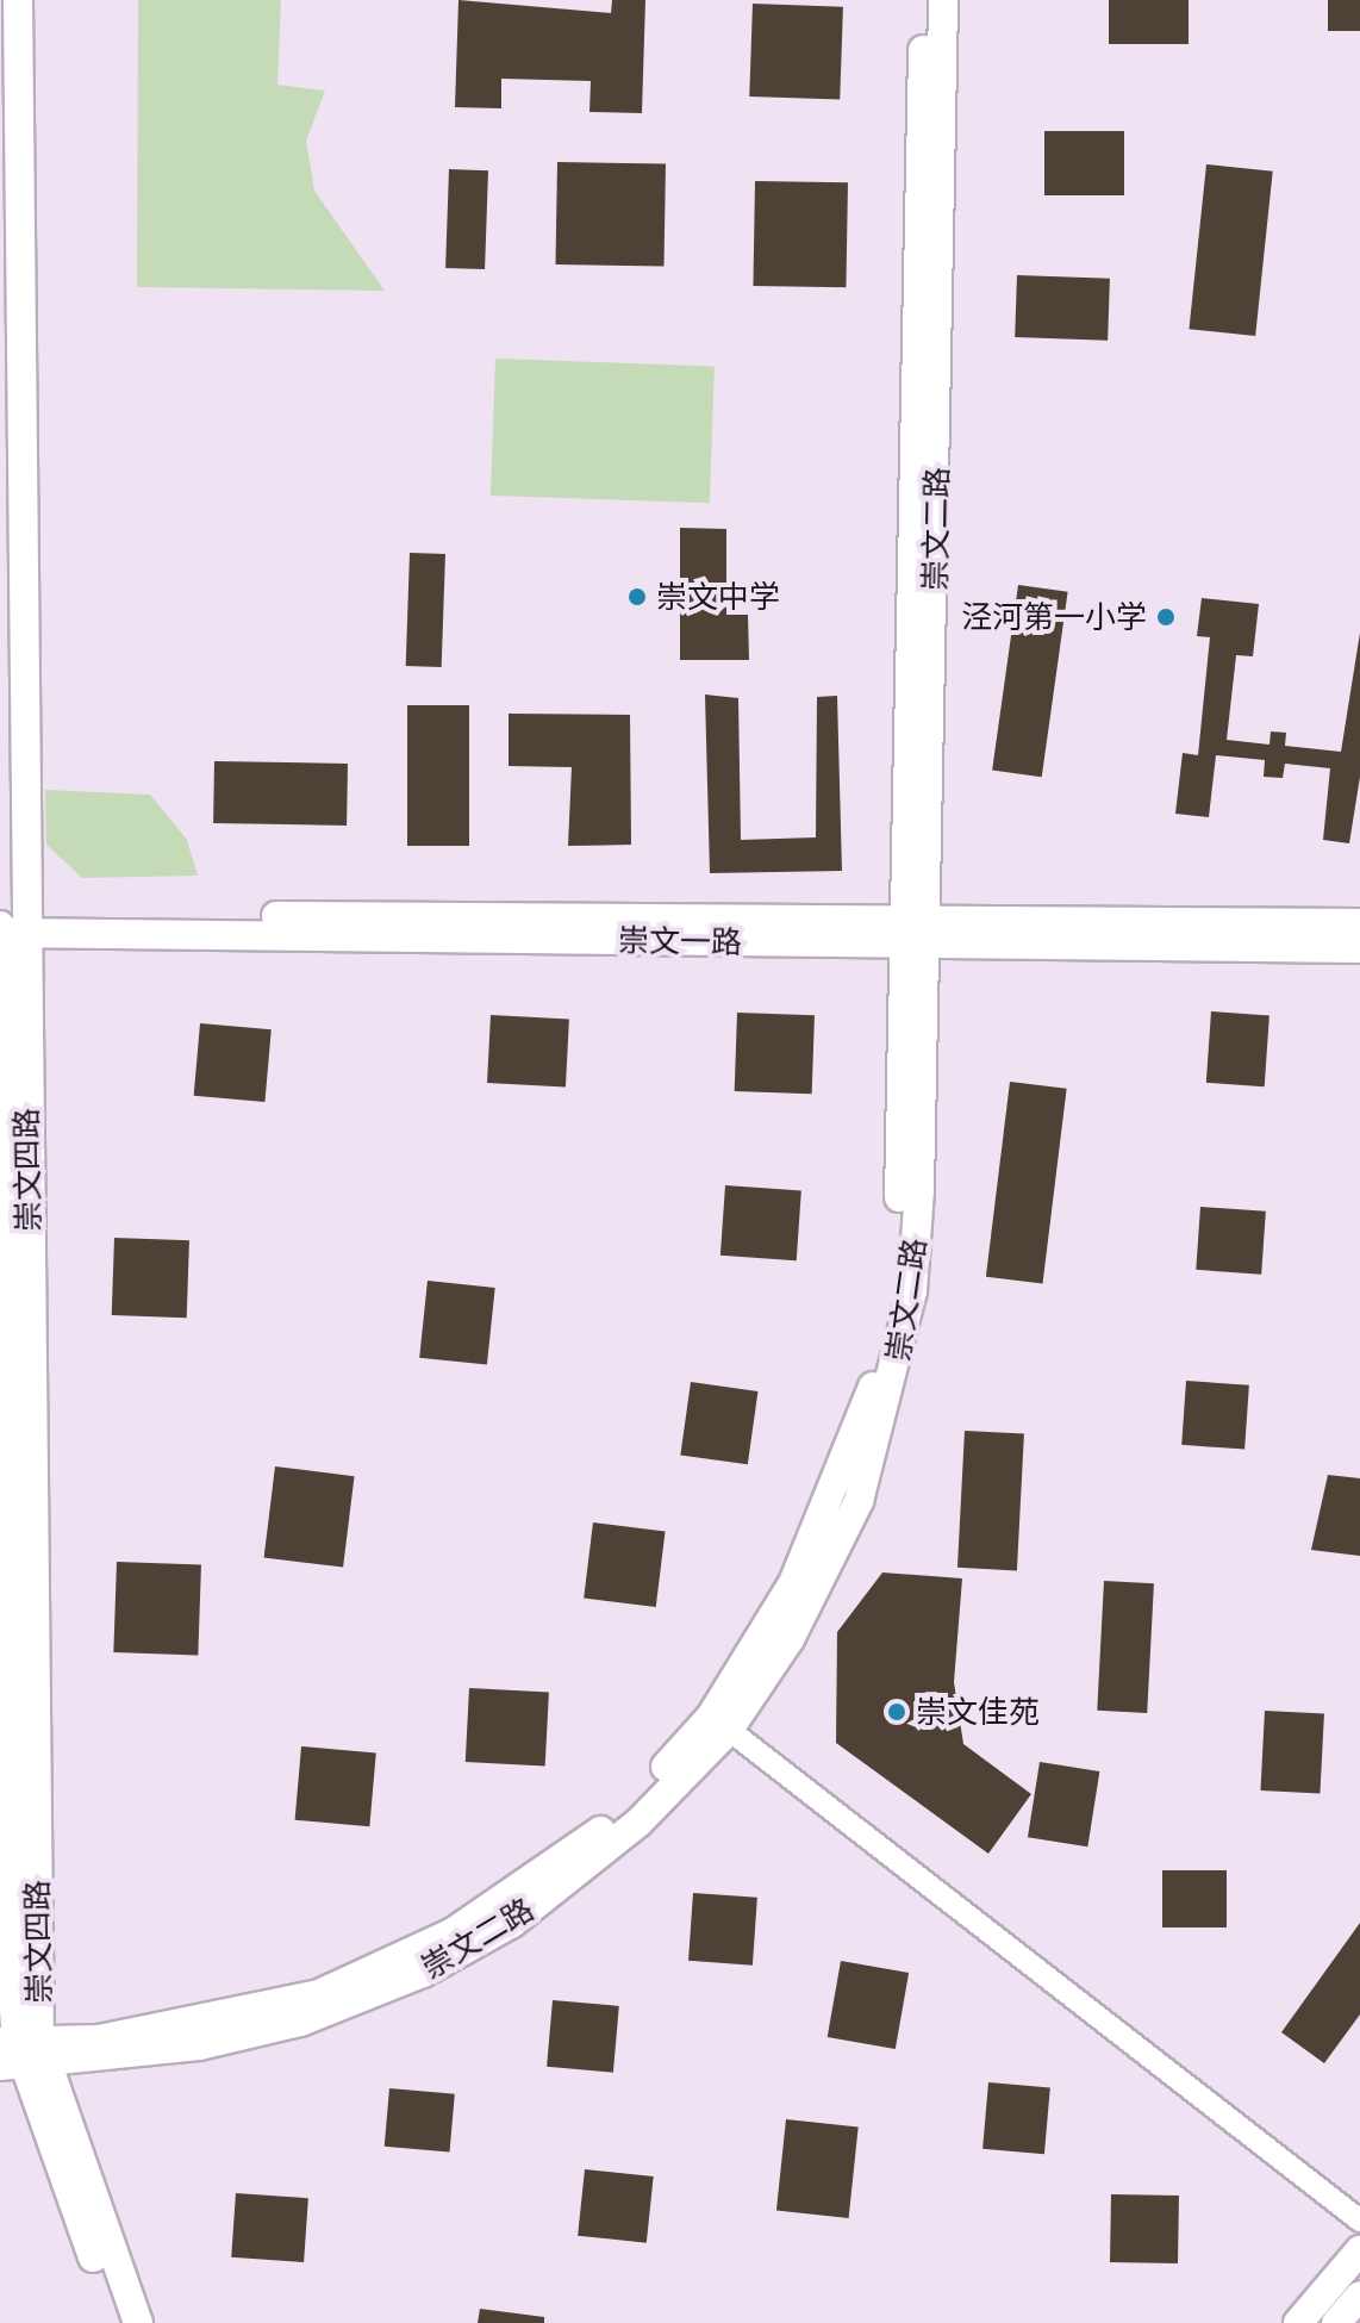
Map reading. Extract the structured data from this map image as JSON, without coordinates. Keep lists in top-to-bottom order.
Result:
{
  "streets": {
    "street": ["崇文二路", "崇文一路", "崇文四路"]
  },
  "crossings": [
    ["崇文二路", "崇文一路"],
    ["崇文二路", "崇文四路"],
    ["崇文一路", "崇文四路"]
  ],
  "places": ["崇文中学", "泾河第一小学", "崇文佳苑"]
}
